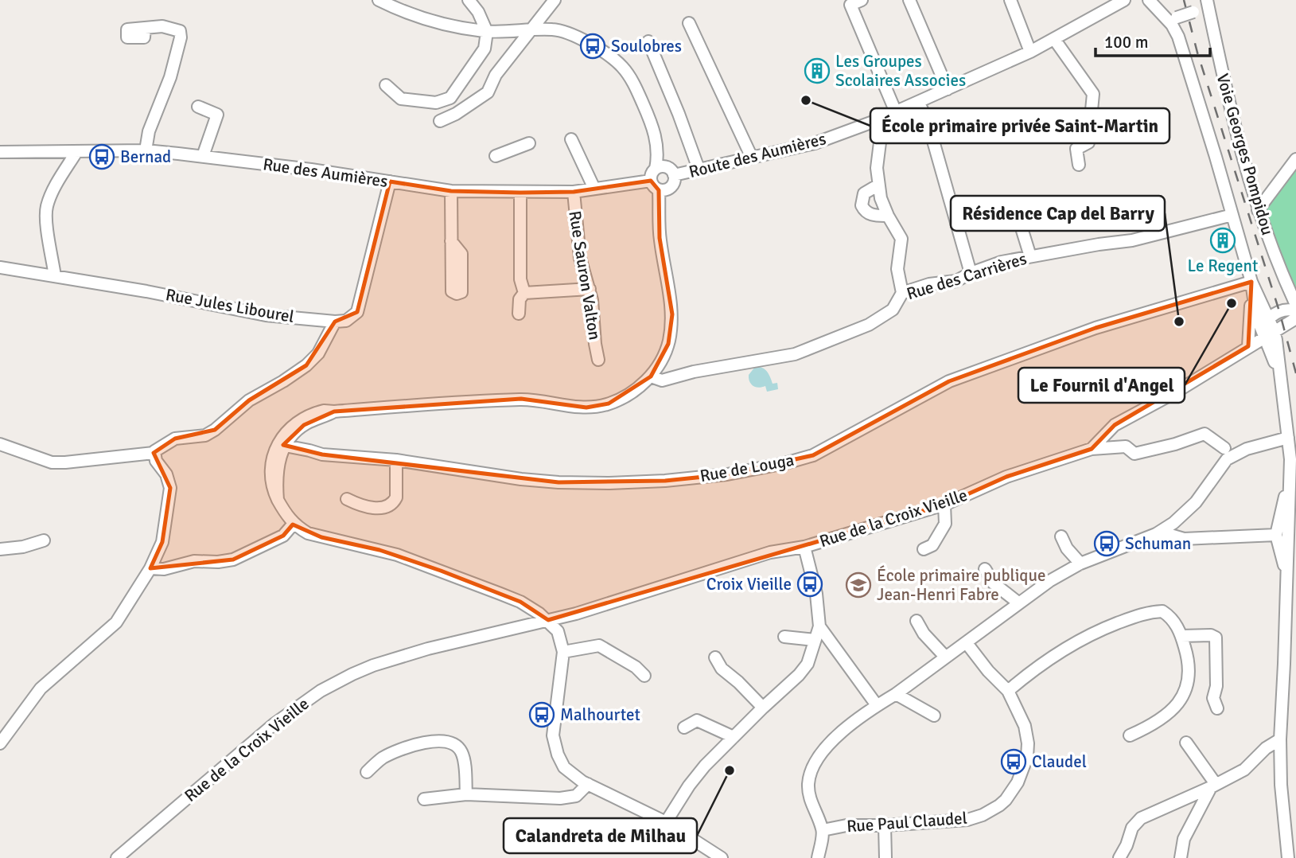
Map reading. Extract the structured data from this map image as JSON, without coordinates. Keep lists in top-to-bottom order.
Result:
{
  "streets": {
    "street": [
      "Voie Georges Pompidou",
      "Route des Aumières",
      "Rue des Aumières",
      "Rue Sauron Valton",
      "Rue des Carrières",
      "Rue Jules Libourel",
      "Rue de Louga",
      "Rue de la Croix Vieille",
      "Rue Paul Claudel"
    ]
  },
  "crossings": [
    ["Route des Aumières", "Rue des Aumières"],
    ["Rue des Aumières", "Rue Sauron Valton"]
  ],
  "places": {
    "bus stop": [
      "Soulobres",
      "Bernad",
      "Schuman",
      "Croix Vieille",
      "Malhourtet",
      "Claudel"
    ],
    "building": ["Les Groupes Scolaires Associes", "Le Regent"],
    "other": [
      "École primaire privée Saint-Martin",
      "Le Fournil d'Angel",
      "Résidence Cap del Barry",
      "Calandreta de Milhau"
    ],
    "school or university": ["École primaire publique Jean-Henri Fabre"]
  },
  "scale_bar": "100 m"
}
